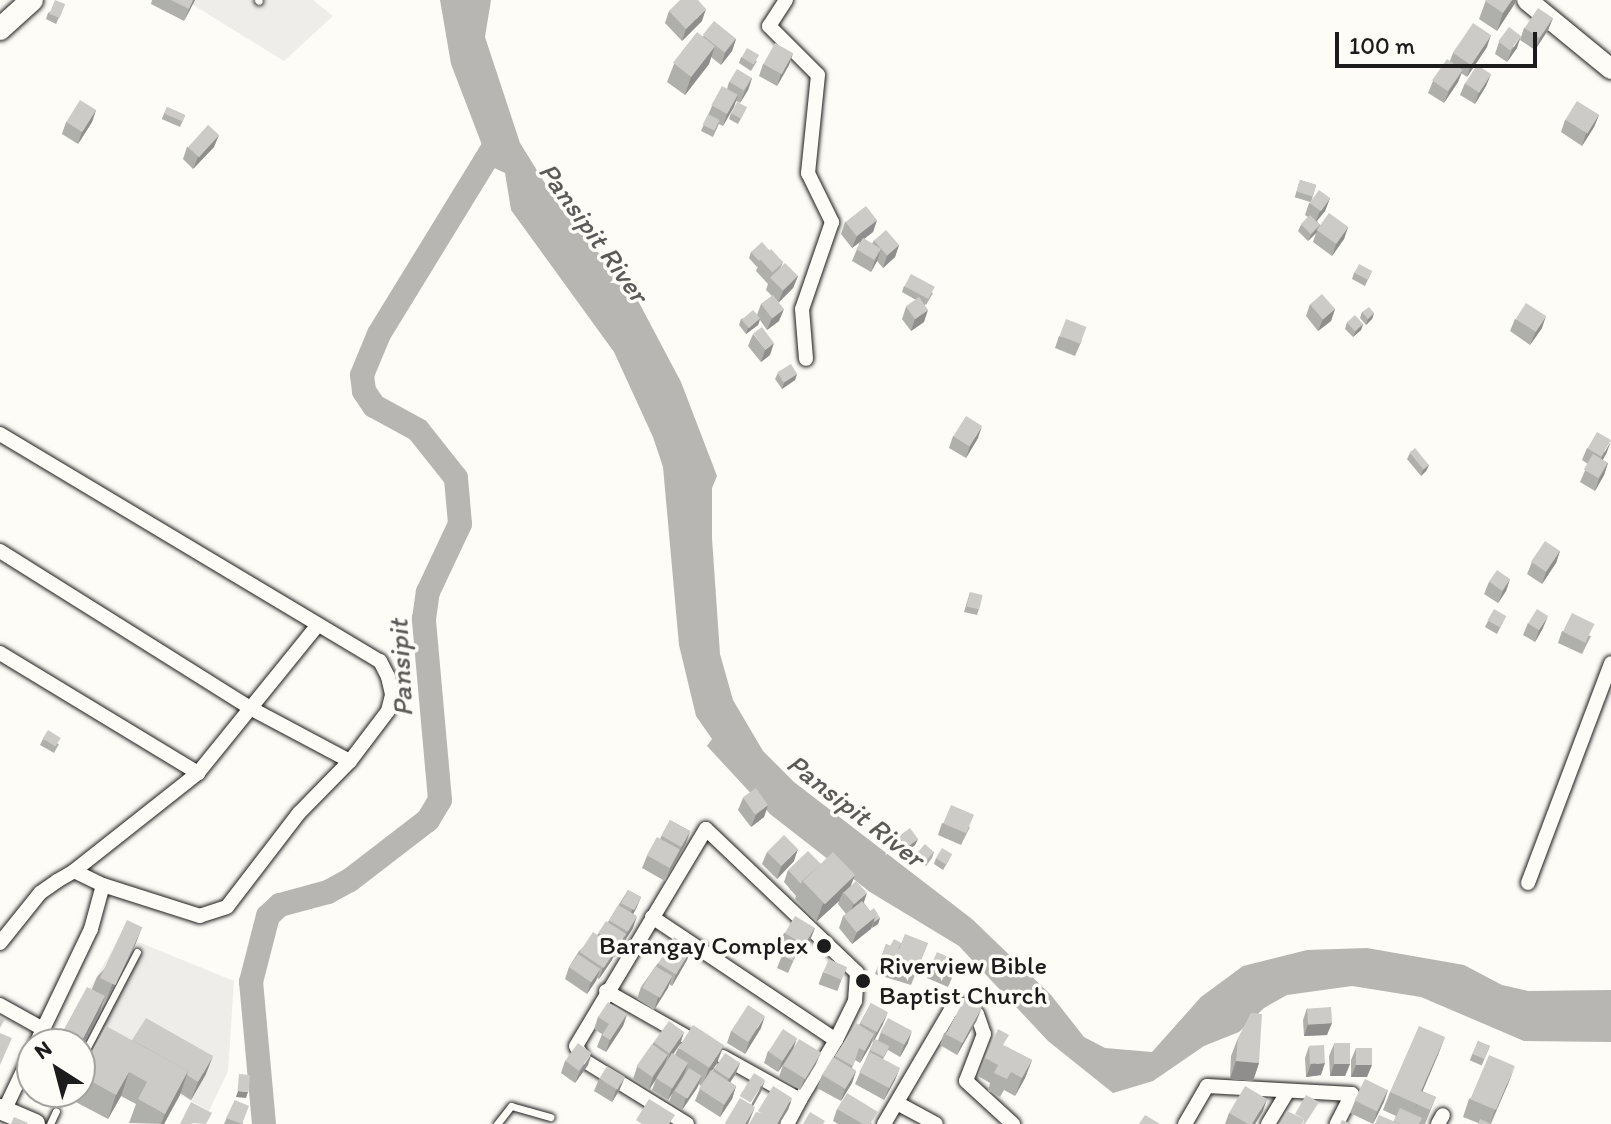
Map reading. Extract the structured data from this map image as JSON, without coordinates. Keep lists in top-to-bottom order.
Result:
{
  "water": ["Pansipit River", "Pansipit"],
  "places": ["Barangay Complex", "Riverview Bible Baptist Church"],
  "scale_bar": "100 m",
  "north": "top left"
}
